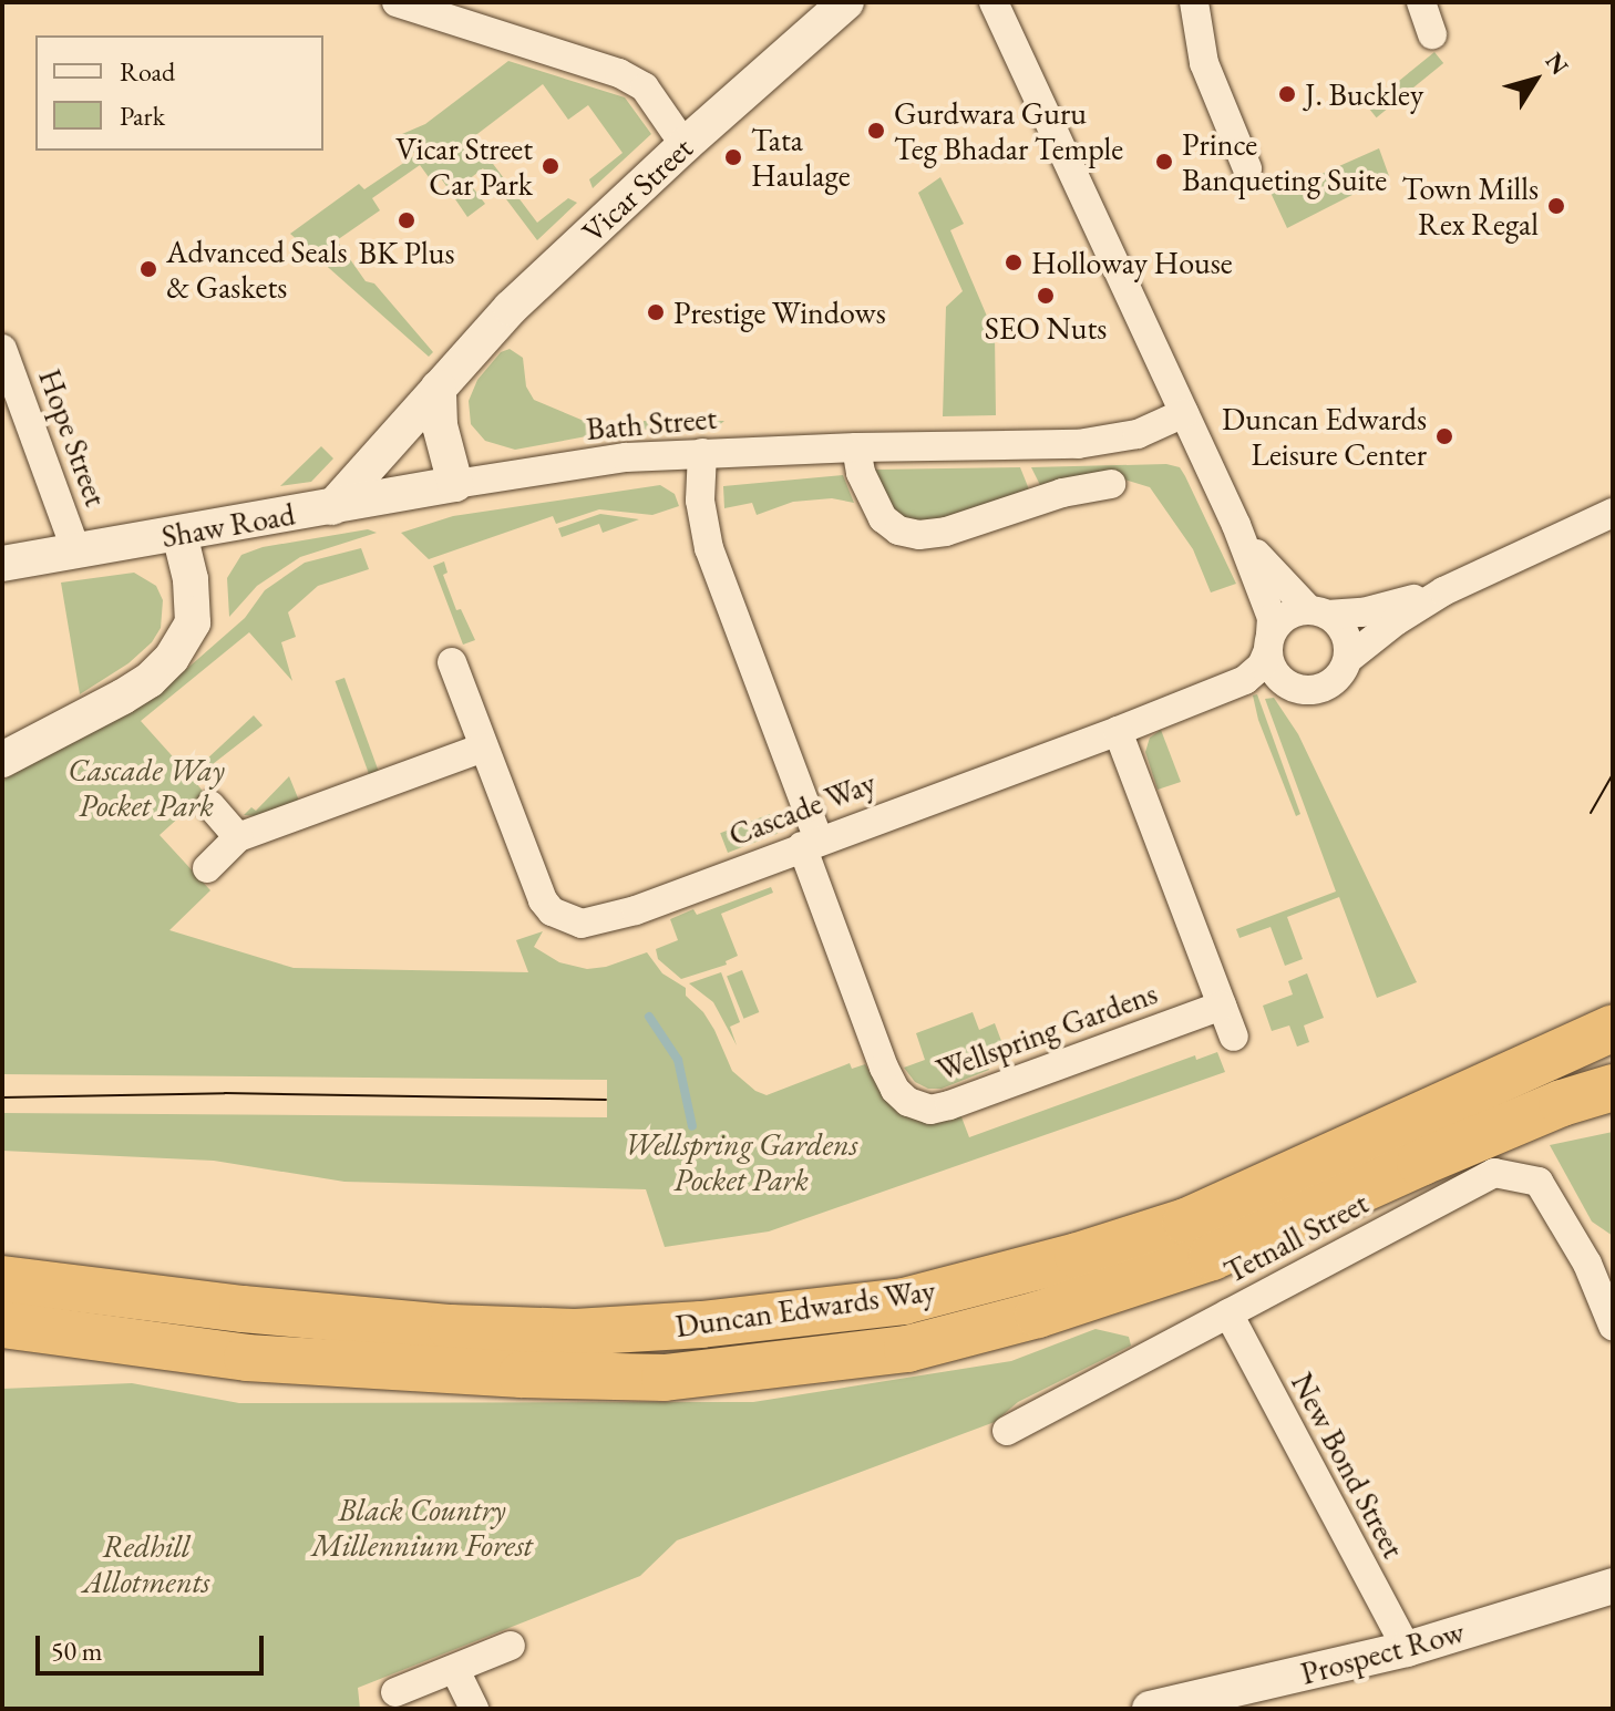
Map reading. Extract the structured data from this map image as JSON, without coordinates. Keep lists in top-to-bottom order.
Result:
{
  "streets": {
    "highway": ["Duncan Edwards Way"],
    "street": [
      "Vicar Street",
      "Bath Street",
      "Hope Street",
      "Shaw Road",
      "Cascade Way",
      "Wellspring Gardens",
      "Tetnall Street",
      "New Bond Street",
      "Prospect Row"
    ]
  },
  "crossings": [
    ["Vicar Street", "Shaw Road"],
    ["Bath Street", "Shaw Road"],
    ["Hope Street", "Shaw Road"],
    ["Cascade Way", "Wellspring Gardens"],
    ["Tetnall Street", "New Bond Street"],
    ["New Bond Street", "Prospect Row"]
  ],
  "parks": [
    "Cascade Way Pocket Park",
    "Wellspring Gardens Pocket Park",
    "Black Country Millennium Forest",
    "Redhill Allotments"
  ],
  "places": [
    "J. Buckley",
    "Gurdwara Guru Teg Bhadar Temple",
    "Tata Haulage",
    "Prince Banqueting Suite",
    "Vicar Street Car Park",
    "Town Mills Rex Regal",
    "BK Plus",
    "Holloway House",
    "Advanced Seals & Gaskets",
    "SEO Nuts",
    "Prestige Windows",
    "Duncan Edwards Leisure Center"
  ],
  "legend": ["Road", "Park"],
  "scale_bar": "50 m",
  "north": "top right"
}
